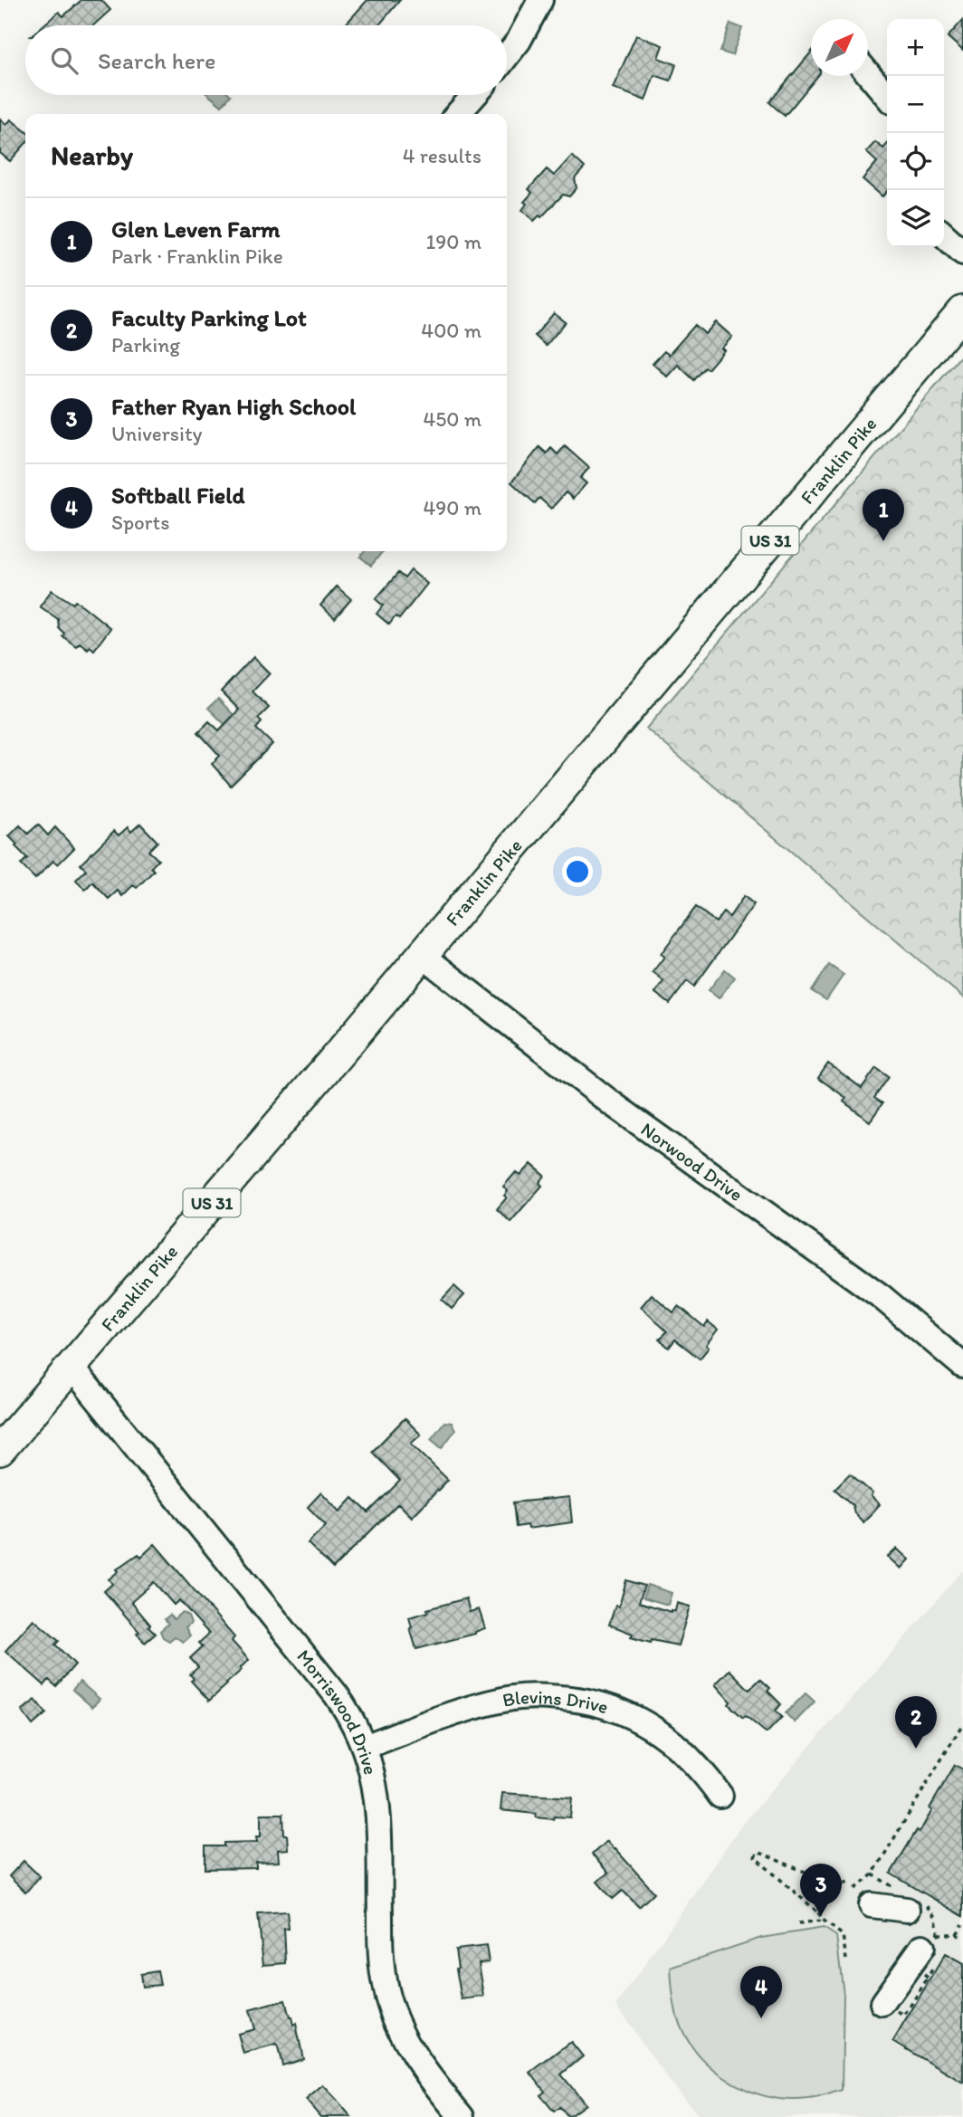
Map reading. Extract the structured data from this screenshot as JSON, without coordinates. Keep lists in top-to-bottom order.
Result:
{
  "streets": {
    "main road": ["Franklin Pike", "US 31"],
    "street": ["Norwood Drive", "Blevins Drive", "Morriswood Drive"]
  },
  "crossings": [
    ["Franklin Pike", "Norwood Drive"],
    ["Franklin Pike", "Morriswood Drive"],
    ["Blevins Drive", "Morriswood Drive"]
  ],
  "north": "top right",
  "page": {
    "map_buttons": ["+", "−"],
    "search": "Search here",
    "heading": ["Nearby", "4 results"],
    "list": [
      {
        "mark": "1",
        "name": "Glen Leven Farm",
        "note": "Park · Franklin Pike",
        "value": "190 m"
      },
      {
        "mark": "2",
        "name": "Faculty Parking Lot",
        "note": "Parking",
        "value": "400 m"
      },
      {
        "mark": "3",
        "name": "Father Ryan High School",
        "note": "University",
        "value": "450 m"
      },
      {
        "mark": "4",
        "name": "Softball Field",
        "note": "Sports",
        "value": "490 m"
      }
    ],
    "pins": [
      "1",
      "2",
      "3",
      "4"
    ]
  }
}
